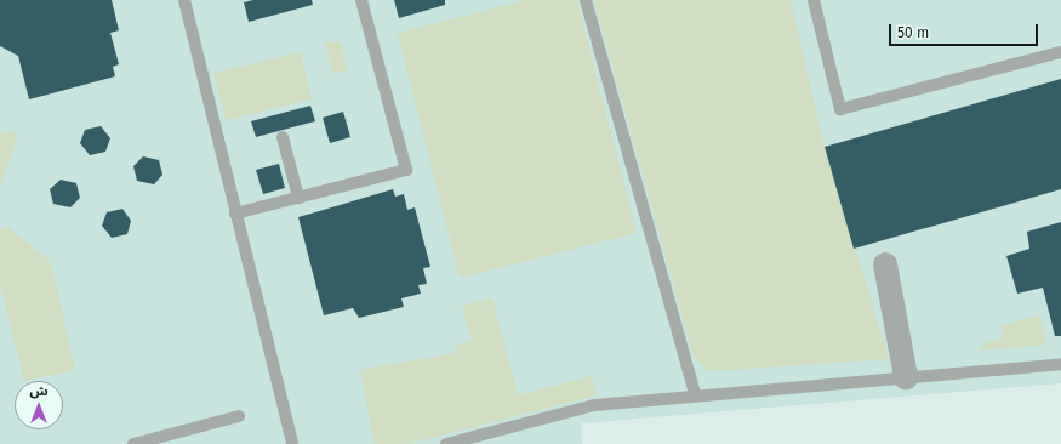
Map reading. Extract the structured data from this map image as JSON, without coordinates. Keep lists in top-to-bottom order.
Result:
{
  "scale_bar": "50 m",
  "north": "top"
}
